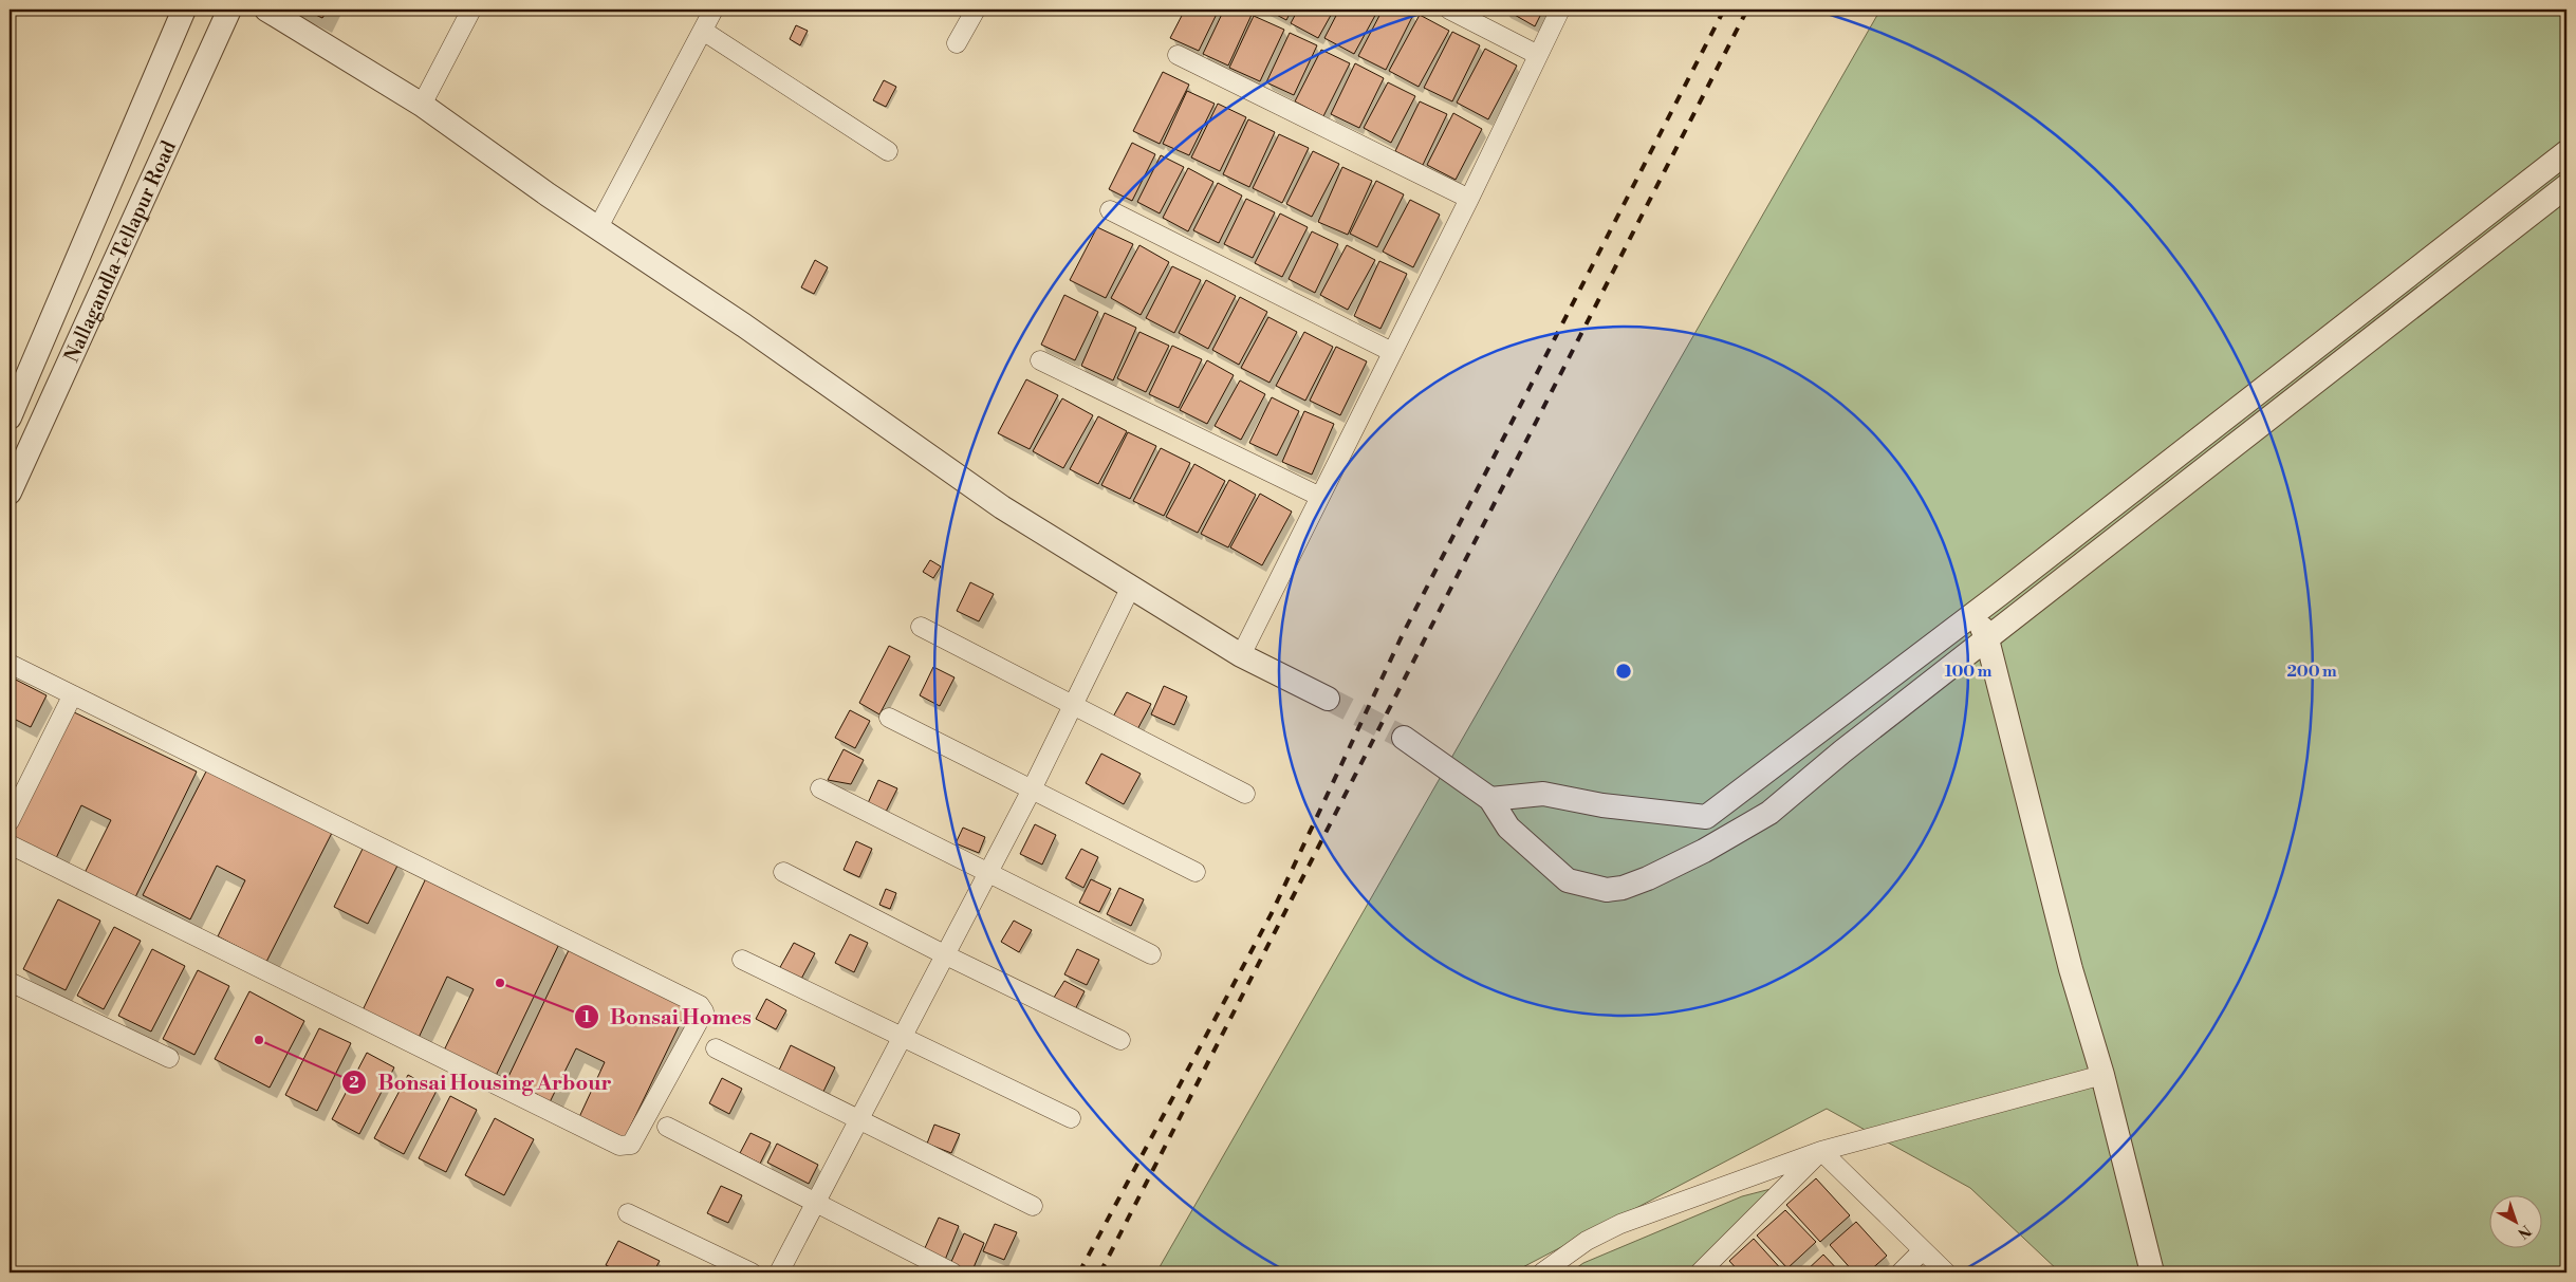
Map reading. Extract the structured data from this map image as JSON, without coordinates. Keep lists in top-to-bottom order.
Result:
{
  "streets": {
    "street": ["Nallagandla-Tellapur Road"]
  },
  "places": ["Bonsai Homes", "Bonsai Housing Arbour"],
  "north": "bottom right",
  "rings": ["100 m", "200 m"]
}
